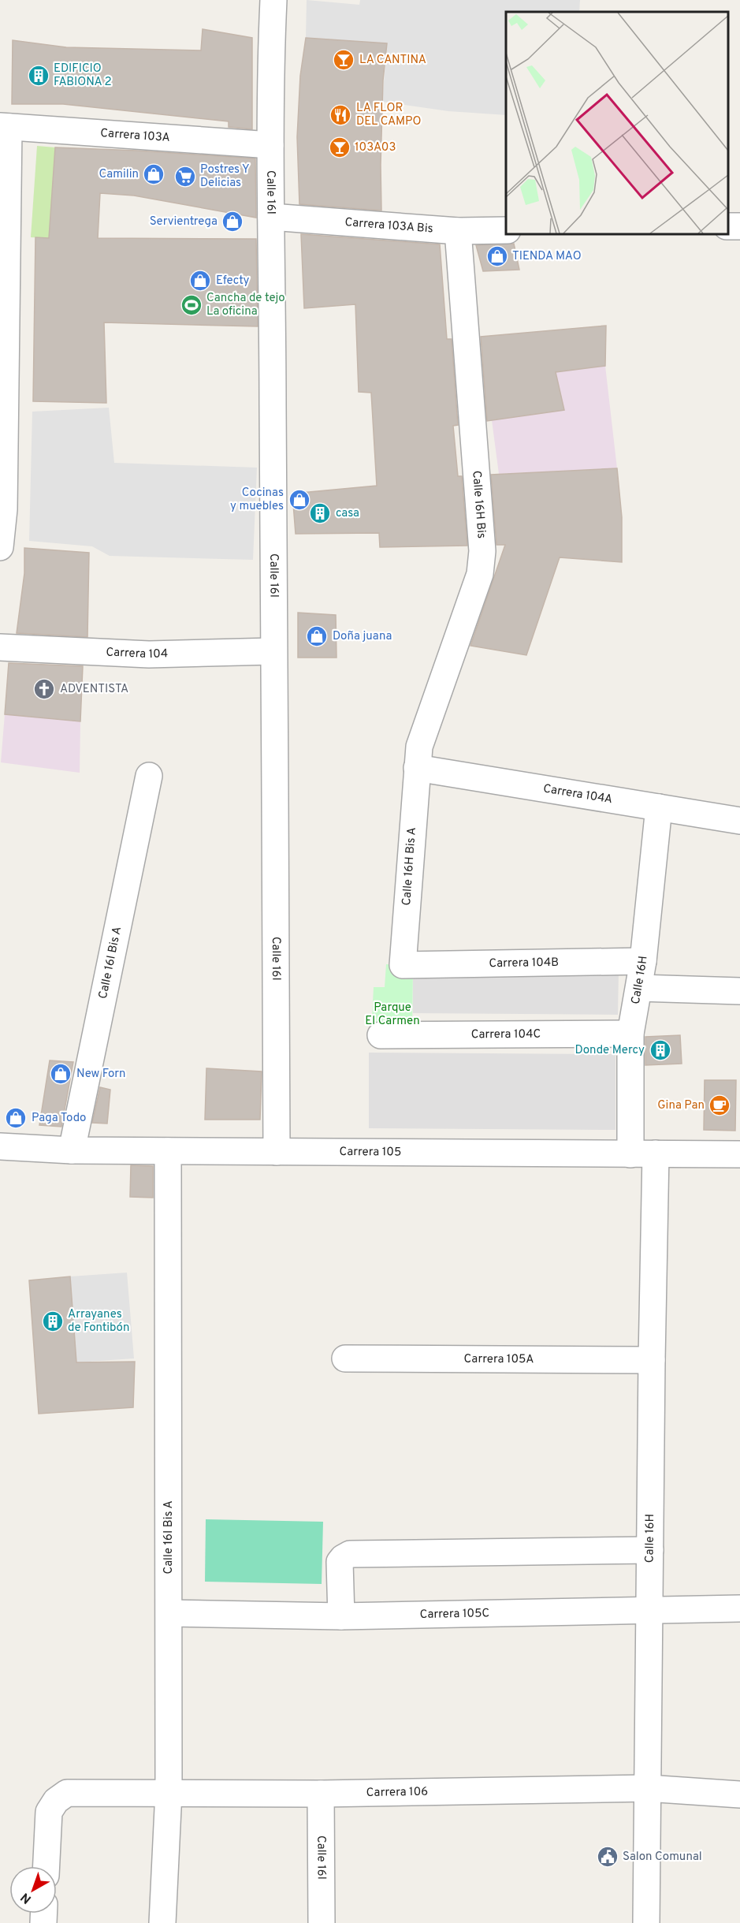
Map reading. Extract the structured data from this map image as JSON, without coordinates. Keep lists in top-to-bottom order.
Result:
{
  "streets": {
    "street": [
      "Carrera 103A",
      "Calle 16I",
      "Carrera 103A Bis",
      "Calle 16H Bis",
      "Carrera 104",
      "Carrera 104A",
      "Calle 16H Bis A",
      "Calle 16I Bis A",
      "Carrera 104B",
      "Calle 16H",
      "Carrera 104C",
      "Carrera 105",
      "Carrera 105A",
      "Carrera 105C",
      "Carrera 106"
    ]
  },
  "crossings": [
    ["Carrera 103A", "Calle 16I"],
    ["Calle 16I", "Carrera 103A Bis"],
    ["Calle 16I", "Carrera 104"],
    ["Calle 16I", "Carrera 105"],
    ["Calle 16I", "Carrera 106"],
    ["Carrera 103A Bis", "Calle 16H Bis"],
    ["Calle 16H Bis", "Carrera 104A"],
    ["Calle 16H Bis", "Calle 16H Bis A"],
    ["Carrera 104A", "Calle 16H Bis A"],
    ["Carrera 104A", "Calle 16H"],
    ["Calle 16H Bis A", "Carrera 104B"],
    ["Calle 16I Bis A", "Carrera 105"],
    ["Calle 16I Bis A", "Carrera 105C"],
    ["Calle 16I Bis A", "Carrera 106"],
    ["Carrera 104B", "Calle 16H"],
    ["Calle 16H", "Carrera 104C"],
    ["Calle 16H", "Carrera 105"],
    ["Calle 16H", "Carrera 105A"],
    ["Calle 16H", "Carrera 105C"],
    ["Calle 16H", "Carrera 106"]
  ],
  "parks": ["Parque El Carmen"],
  "places": {
    "bar": ["LA CANTINA", "103A03"],
    "building": [
      "EDIFICIO FABIONA 2",
      "casa",
      "Donde Mercy",
      "Arrayanes de Fontibón"
    ],
    "restaurant": ["LA FLOR DEL CAMPO"],
    "shop": [
      "Camilin",
      "Servientrega",
      "TIENDA MAO",
      "Efecty",
      "Cocinas y muebles",
      "Doña juana",
      "New Forn",
      "Paga Todo"
    ],
    "supermarket": ["Postres Y Delicias"],
    "sports": ["Cancha de tejo La oficina"],
    "church": ["ADVENTISTA"],
    "cafe": ["Gina Pan"],
    "public building": ["Salon Comunal"]
  },
  "north": "bottom left"
}
